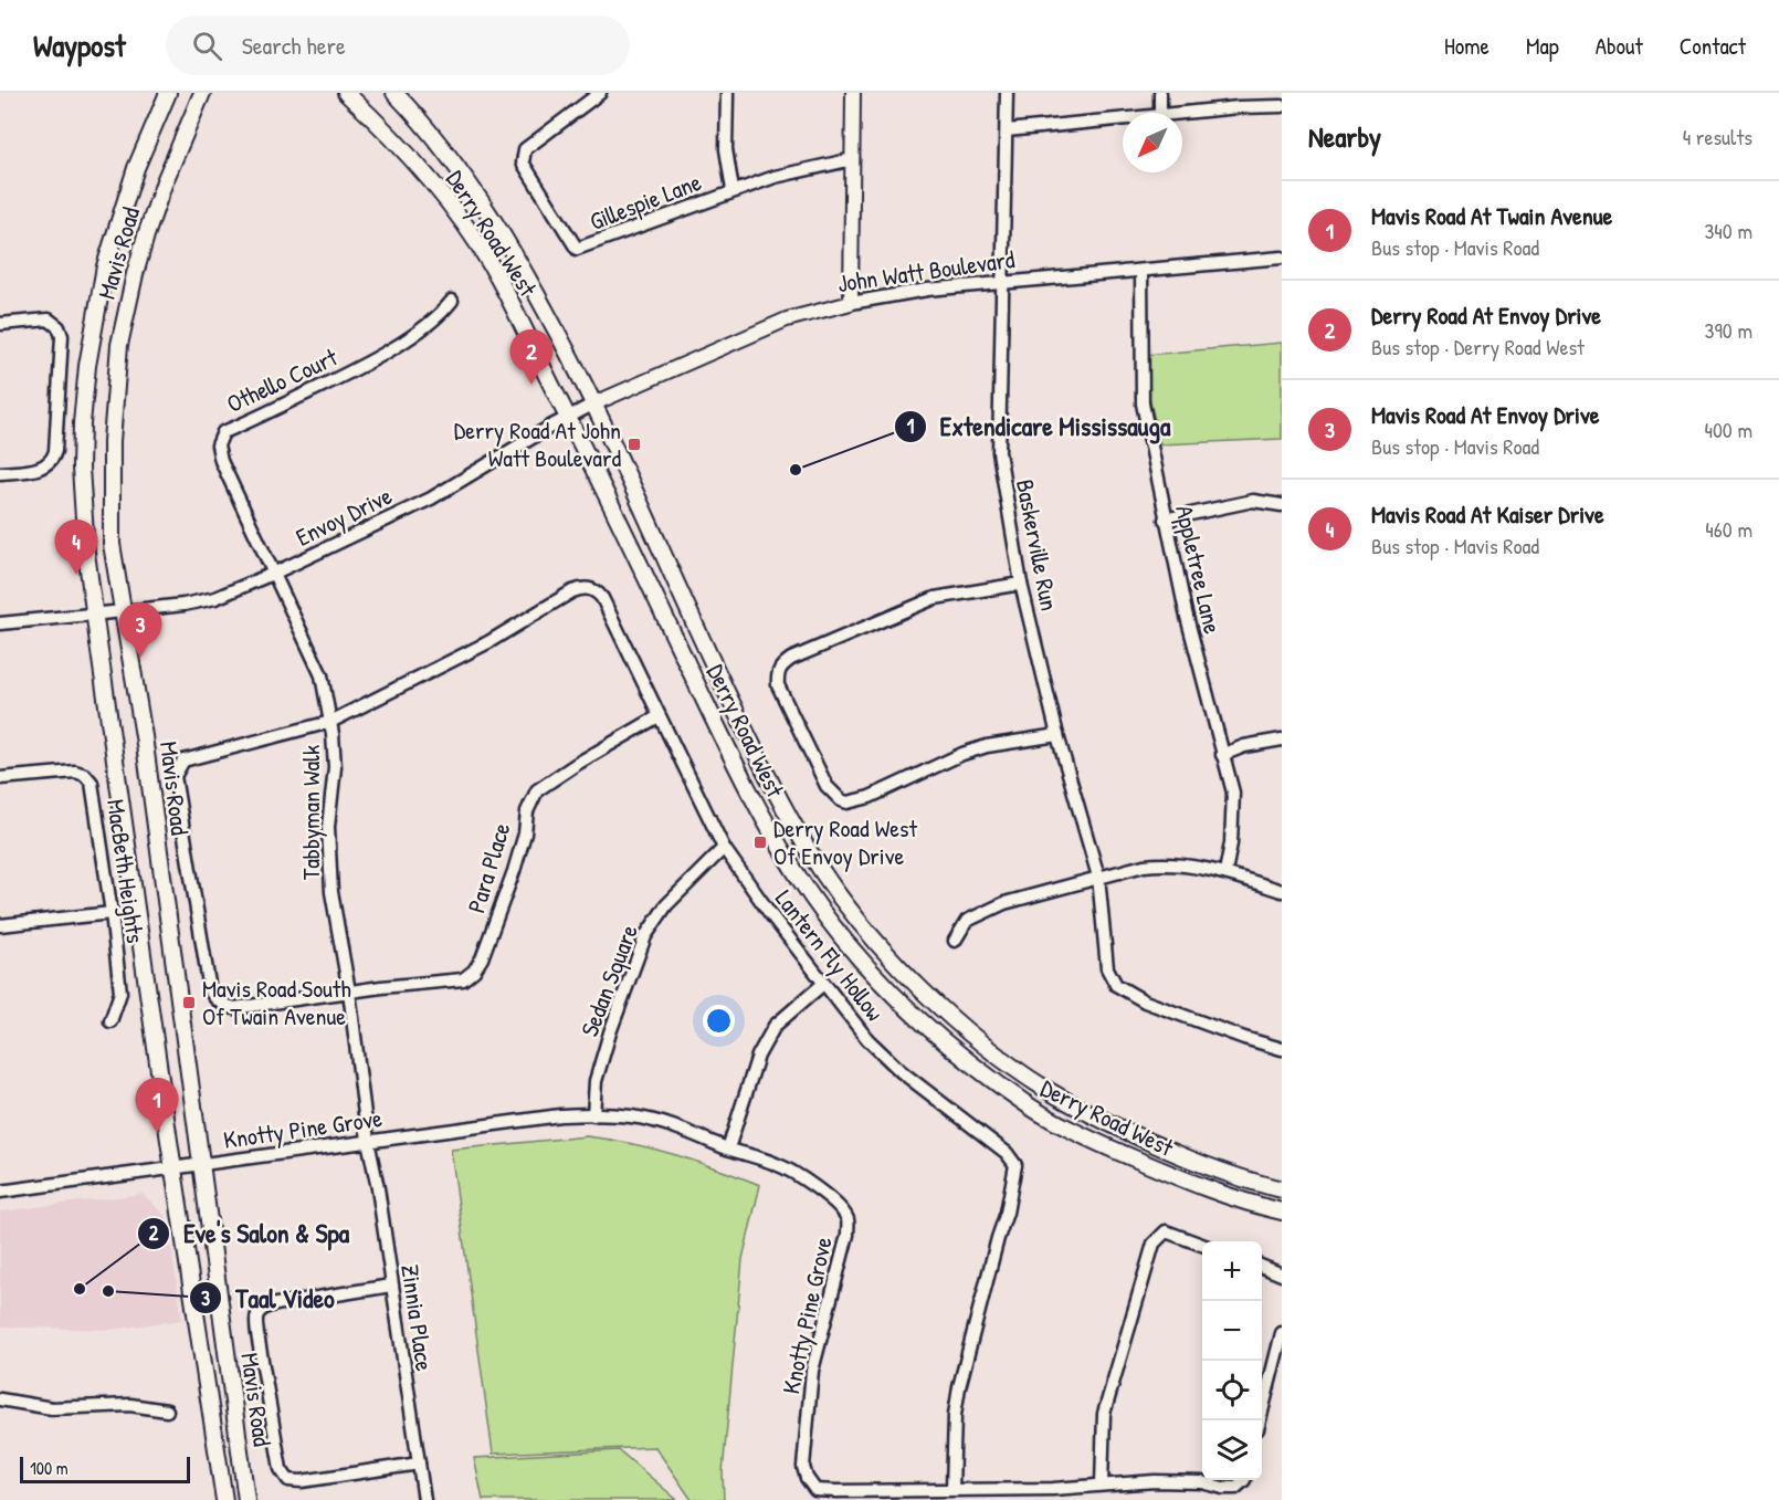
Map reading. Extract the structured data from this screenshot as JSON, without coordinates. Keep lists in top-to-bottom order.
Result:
{
  "streets": {
    "main road": ["Derry Road West", "Mavis Road"],
    "street": [
      "Gillespie Lane",
      "John Watt Boulevard",
      "Othello Court",
      "Envoy Drive",
      "Baskerville Run",
      "Appletree Lane",
      "Tabbyman Walk",
      "Para Place",
      "MacBeth Heights",
      "Lantern Fly Hollow",
      "Sedan Square",
      "Knotty Pine Grove",
      "Zinnia Place"
    ]
  },
  "crossings": [
    ["Derry Road West", "John Watt Boulevard"],
    ["Derry Road West", "Envoy Drive"],
    ["Mavis Road", "Envoy Drive"],
    ["Mavis Road", "Knotty Pine Grove"],
    ["John Watt Boulevard", "Envoy Drive"],
    ["John Watt Boulevard", "Baskerville Run"],
    ["John Watt Boulevard", "Appletree Lane"],
    ["Othello Court", "Envoy Drive"],
    ["Othello Court", "Tabbyman Walk"],
    ["Envoy Drive", "Tabbyman Walk"],
    ["Tabbyman Walk", "Para Place"],
    ["Tabbyman Walk", "Lantern Fly Hollow"],
    ["Tabbyman Walk", "Knotty Pine Grove"],
    ["Tabbyman Walk", "Zinnia Place"],
    ["Para Place", "Lantern Fly Hollow"],
    ["Lantern Fly Hollow", "Sedan Square"],
    ["Lantern Fly Hollow", "Knotty Pine Grove"],
    ["Sedan Square", "Knotty Pine Grove"],
    ["Knotty Pine Grove", "Zinnia Place"]
  ],
  "places": {
    "transit": ["Derry Road At John Watt Boulevard", "Derry Road West Of Envoy Drive", "Mavis Road South Of Twain Avenue"],
    "other": ["Extendicare Mississauga", "Eve's Salon & Spa", "Taal Video"]
  },
  "scale_bar": "100 m",
  "north": "bottom left",
  "page": {
    "header": "Waypost",
    "search": "Search here",
    "nav": [
      "Home",
      "Map",
      "About",
      "Contact"
    ],
    "heading": ["Nearby", "4 results"],
    "list": [
      {
        "mark": "1",
        "name": "Mavis Road At Twain Avenue",
        "note": "Bus stop · Mavis Road",
        "value": "340 m"
      },
      {
        "mark": "2",
        "name": "Derry Road At Envoy Drive",
        "note": "Bus stop · Derry Road West",
        "value": "390 m"
      },
      {
        "mark": "3",
        "name": "Mavis Road At Envoy Drive",
        "note": "Bus stop · Mavis Road",
        "value": "400 m"
      },
      {
        "mark": "4",
        "name": "Mavis Road At Kaiser Drive",
        "note": "Bus stop · Mavis Road",
        "value": "460 m"
      }
    ],
    "pins": [
      "2",
      "4",
      "3",
      "1"
    ],
    "map_buttons": ["+", "−"],
    "scale": "100 m"
  }
}
